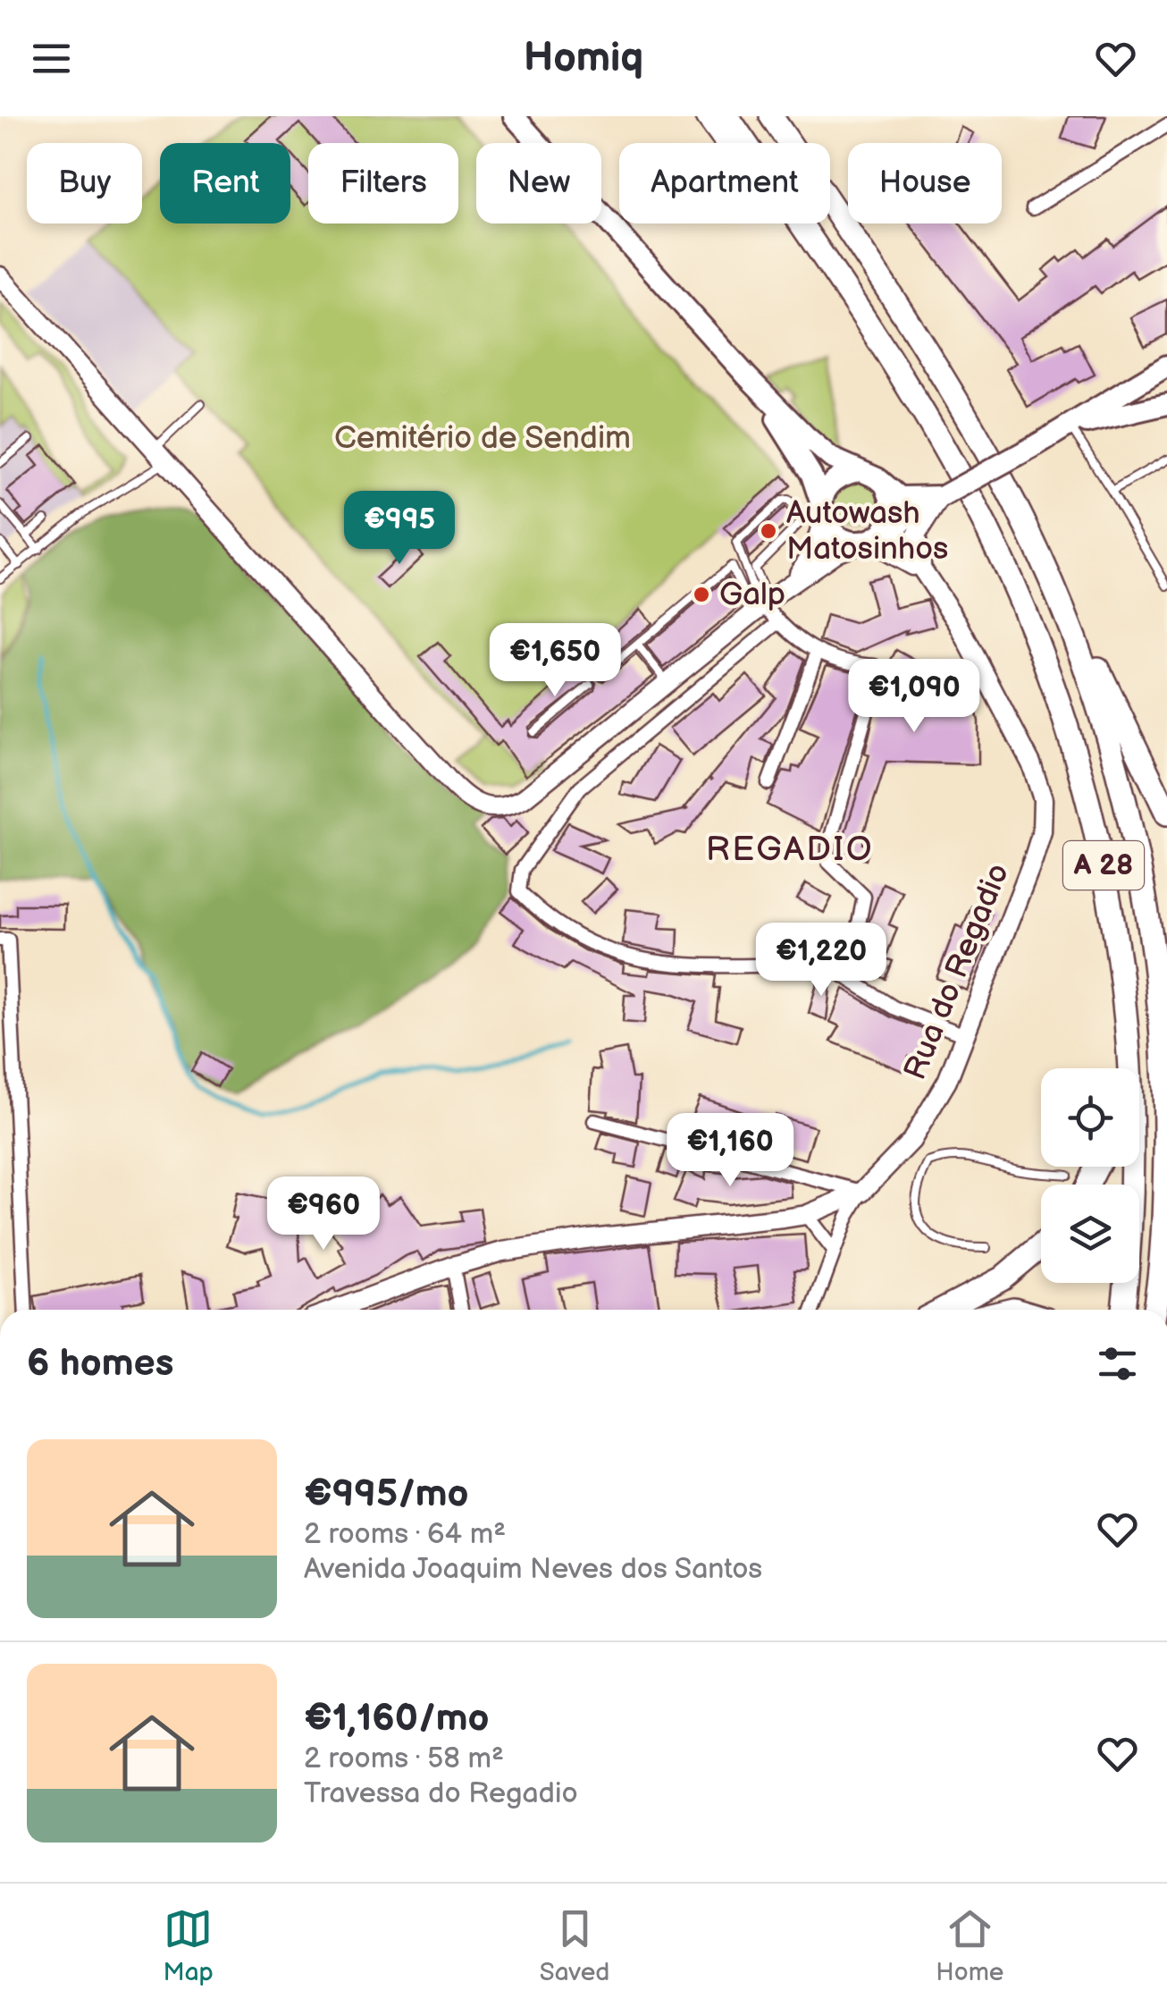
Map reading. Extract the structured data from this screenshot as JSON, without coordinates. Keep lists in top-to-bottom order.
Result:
{
  "streets": {
    "highway": ["A 28"],
    "street": ["Rua do Regadio"]
  },
  "districts": ["REGADIO"],
  "parks": ["Cemitério de Sendim"],
  "places": ["Autowash Matosinhos", "Galp"],
  "page": {
    "header": "Homiq",
    "chip": [
      "Buy",
      "Rent",
      "Filters",
      "New",
      "Apartment",
      "House"
    ],
    "price": [
      "€995",
      "€1,650",
      "€1,090",
      "€1,220",
      "€1,160",
      "€960"
    ],
    "heading": "6 homes",
    "list": [
      {
        "name": "€995/mo",
        "note": "2 rooms · 64 m² · Avenida Joaquim Neves dos Santos"
      },
      {
        "name": "€1,160/mo",
        "note": "2 rooms · 58 m² · Travessa do Regadio"
      }
    ],
    "tabs": ["Map", "Saved", "Home"]
  }
}
